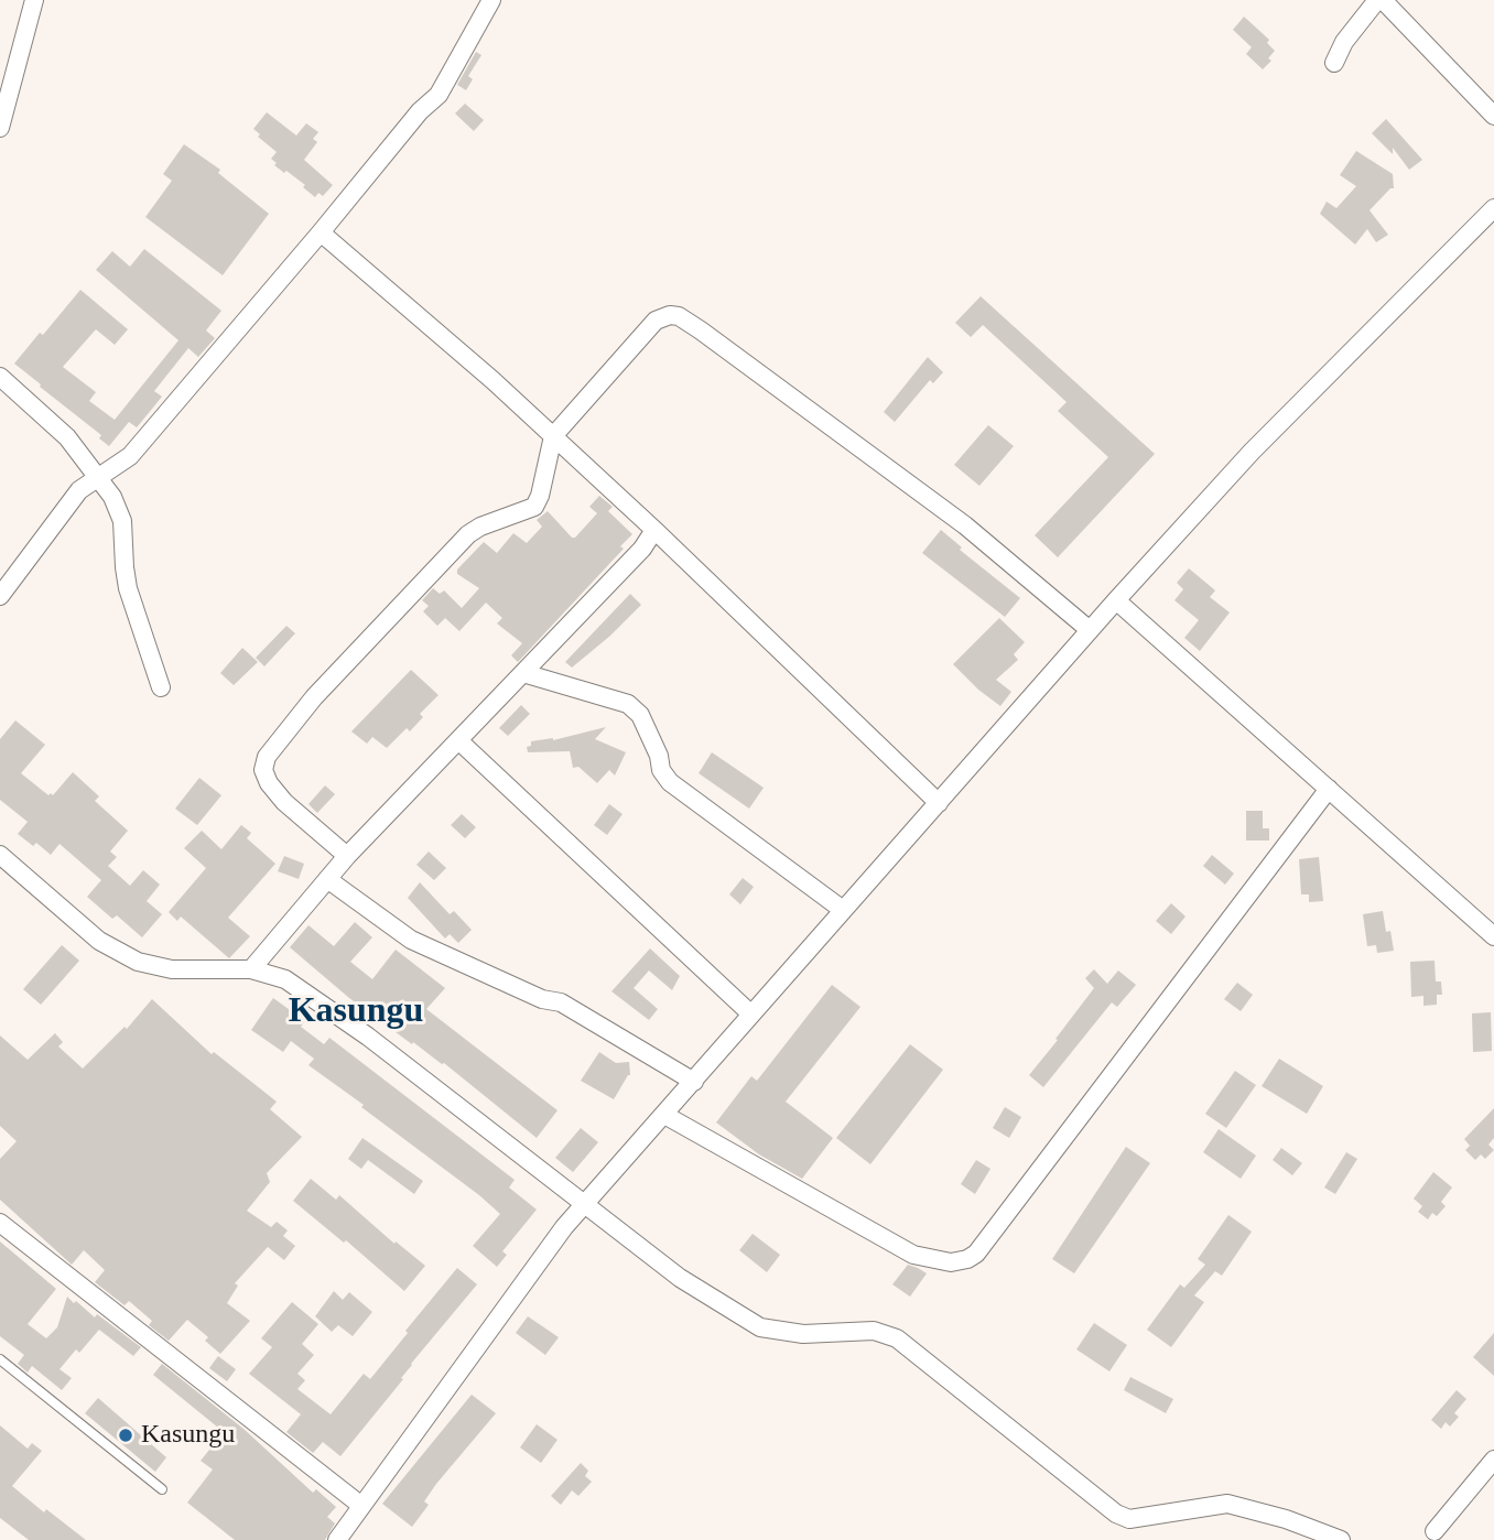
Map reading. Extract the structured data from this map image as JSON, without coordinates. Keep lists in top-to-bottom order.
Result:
{
  "districts": ["Kasungu"],
  "places": ["Kasungu"]
}
